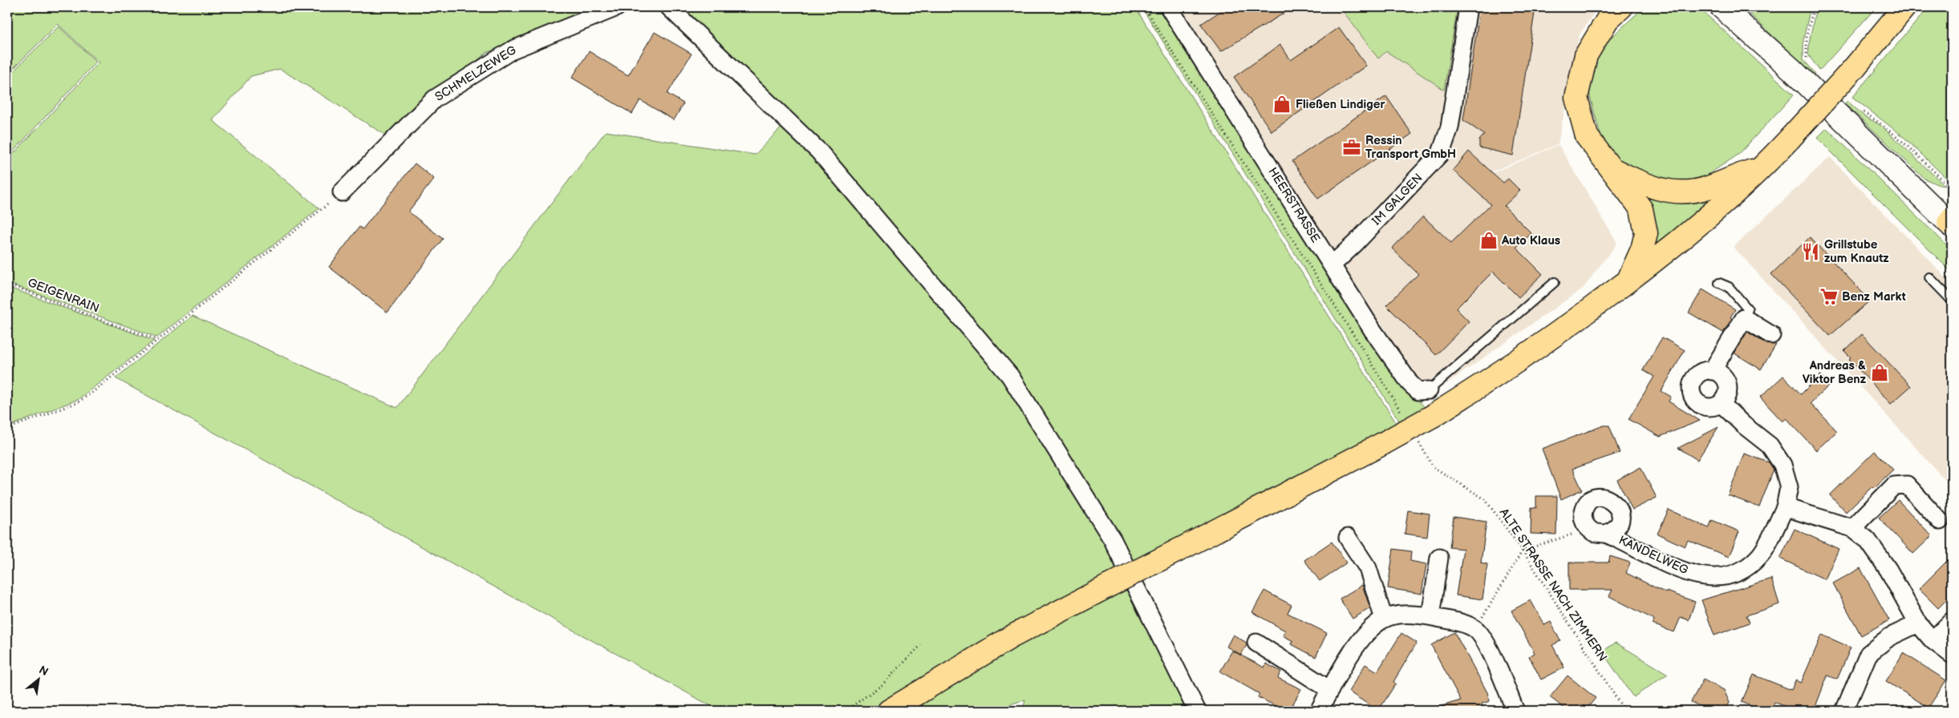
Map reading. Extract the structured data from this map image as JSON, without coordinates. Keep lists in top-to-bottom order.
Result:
{
  "streets": {
    "street": [
      "SCHMELZEWEG",
      "IM GALGEN",
      "HEERSTRASSE",
      "KANDELWEG"
    ],
    "path": ["GEIGENRAIN", "ALTE STRASSE NACH ZIMMERN"]
  },
  "crossings": [
    ["IM GALGEN", "HEERSTRASSE"]
  ],
  "places": {
    "shop": ["Fließen Lindiger", "Auto Klaus", "Andreas & Viktor Benz"],
    "office": ["Ressin Transport GmbH"],
    "restaurant": ["Grillstube zum Knautz"],
    "supermarket": ["Benz Markt"]
  },
  "north": "top right"
}
